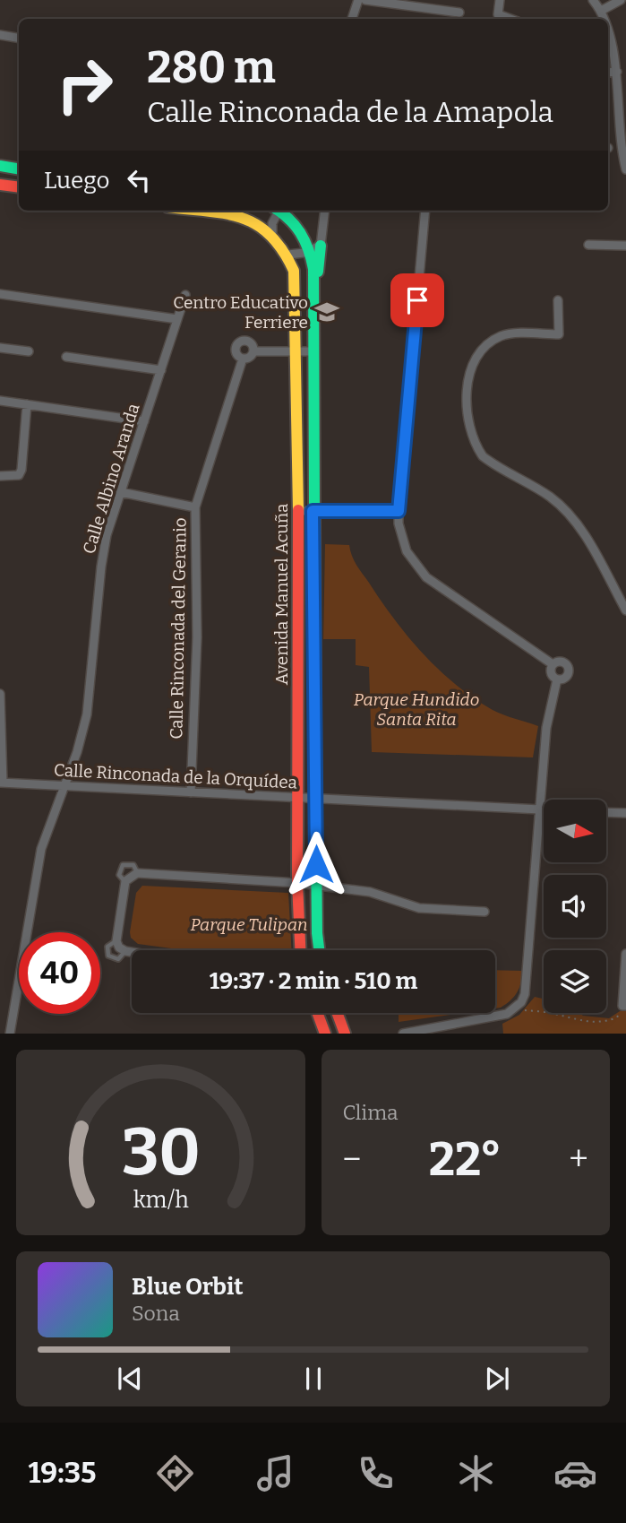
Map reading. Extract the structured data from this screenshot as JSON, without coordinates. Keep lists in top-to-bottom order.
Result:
{
  "streets": {
    "street": [
      "Calle Albino Aranda",
      "Avenida Manuel Acuña",
      "Calle Rinconada del Geranio",
      "Calle Rinconada de la Orquídea"
    ]
  },
  "crossings": [
    ["Calle Albino Aranda", "Calle Rinconada de la Orquídea"],
    ["Avenida Manuel Acuña", "Calle Rinconada de la Orquídea"],
    ["Calle Rinconada del Geranio", "Calle Rinconada de la Orquídea"]
  ],
  "parks": ["Parque Hundido Santa Rita", "Parque Tulipan"],
  "places": {
    "school or university": ["Centro Educativo Ferriere"]
  },
  "north": "right",
  "page": {
    "turn": ["280 m", "Calle Rinconada de la Amapola"],
    "then": "Luego",
    "limit": "40",
    "trip": "19:37 · 2 min · 510 m",
    "tile": "Clima",
    "heat": ["−", "22°", "+"],
    "song": ["Blue Orbit", "Sona"],
    "tabs": "19:35",
    "gauge": ["30", "km/h"]
  }
}
